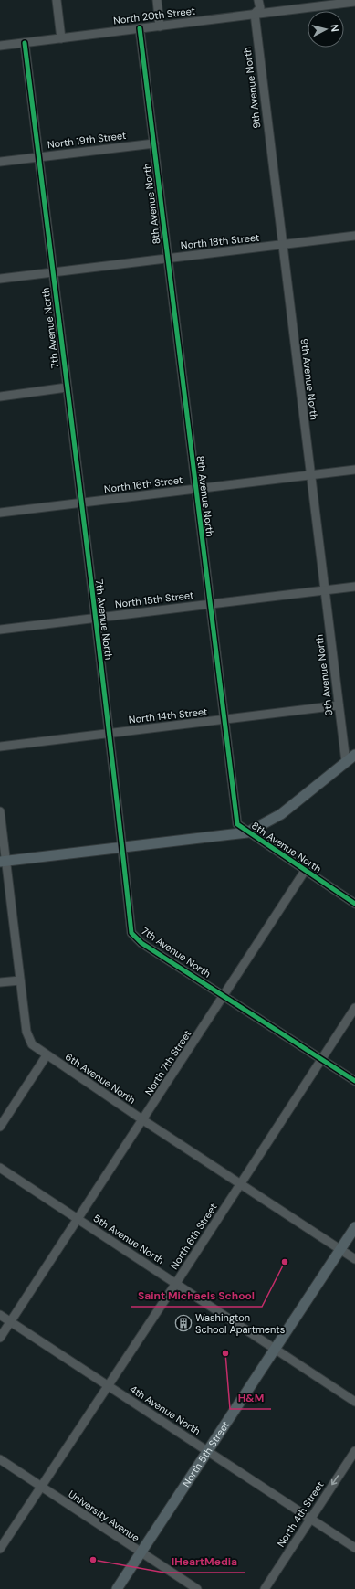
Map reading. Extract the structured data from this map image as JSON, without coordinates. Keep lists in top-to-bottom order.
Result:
{
  "streets": {
    "main road": ["North 5th Street"],
    "street": [
      "North 20th Street",
      "9th Avenue North",
      "North 19th Street",
      "8th Avenue North",
      "North 18th Street",
      "7th Avenue North",
      "North 16th Street",
      "North 15th Street",
      "North 14th Street",
      "North 7th Street",
      "6th Avenue North",
      "North 6th Street",
      "5th Avenue North",
      "4th Avenue North",
      "North 4th Street",
      "University Avenue"
    ]
  },
  "crossings": [
    ["North 20th Street", "9th Avenue North"],
    ["North 20th Street", "8th Avenue North"],
    ["North 20th Street", "7th Avenue North"],
    ["9th Avenue North", "North 18th Street"],
    ["9th Avenue North", "North 16th Street"],
    ["9th Avenue North", "North 15th Street"],
    ["9th Avenue North", "North 14th Street"],
    ["North 19th Street", "8th Avenue North"],
    ["North 19th Street", "7th Avenue North"],
    ["8th Avenue North", "North 18th Street"],
    ["8th Avenue North", "North 16th Street"],
    ["8th Avenue North", "North 15th Street"],
    ["8th Avenue North", "North 14th Street"],
    ["8th Avenue North", "North 7th Street"],
    ["North 18th Street", "7th Avenue North"],
    ["7th Avenue North", "North 16th Street"],
    ["7th Avenue North", "North 15th Street"],
    ["7th Avenue North", "North 14th Street"],
    ["7th Avenue North", "North 7th Street"],
    ["7th Avenue North", "North 6th Street"],
    ["North 7th Street", "6th Avenue North"],
    ["North 7th Street", "5th Avenue North"],
    ["North 7th Street", "4th Avenue North"],
    ["6th Avenue North", "North 6th Street"],
    ["6th Avenue North", "North 5th Street"],
    ["North 6th Street", "5th Avenue North"],
    ["North 6th Street", "4th Avenue North"],
    ["North 6th Street", "University Avenue"],
    ["5th Avenue North", "North 5th Street"],
    ["4th Avenue North", "North 5th Street"],
    ["4th Avenue North", "North 4th Street"],
    ["North 5th Street", "University Avenue"]
  ],
  "one_way": ["North 4th Street"],
  "places": {
    "other": ["Saint Michaels School", "H&M", "IHeartMedia"],
    "building": ["Washington School Apartments"]
  },
  "north": "right"
}
